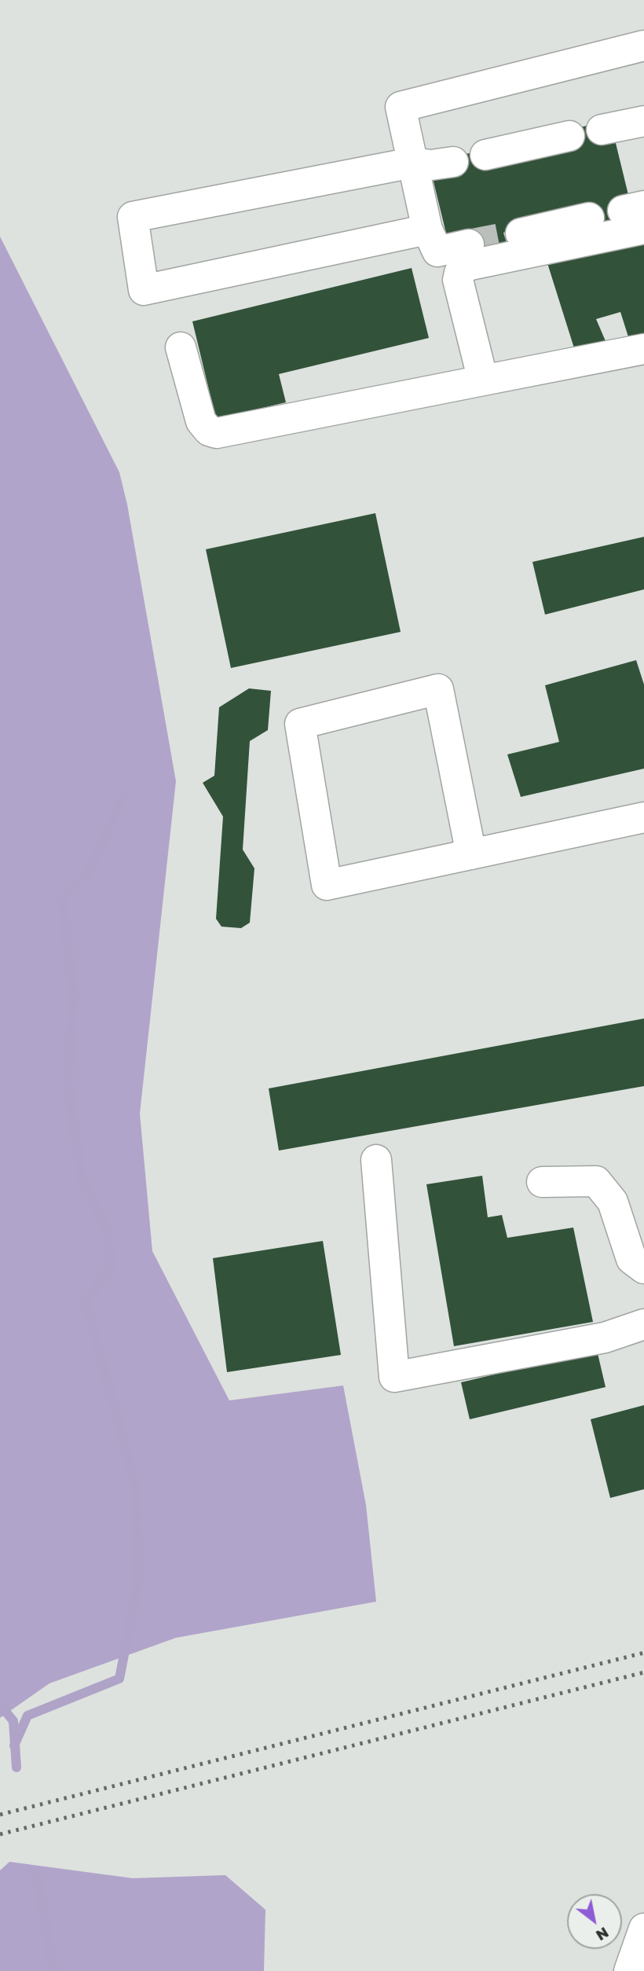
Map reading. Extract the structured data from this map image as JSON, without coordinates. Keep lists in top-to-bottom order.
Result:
{
  "north": "bottom right"
}
